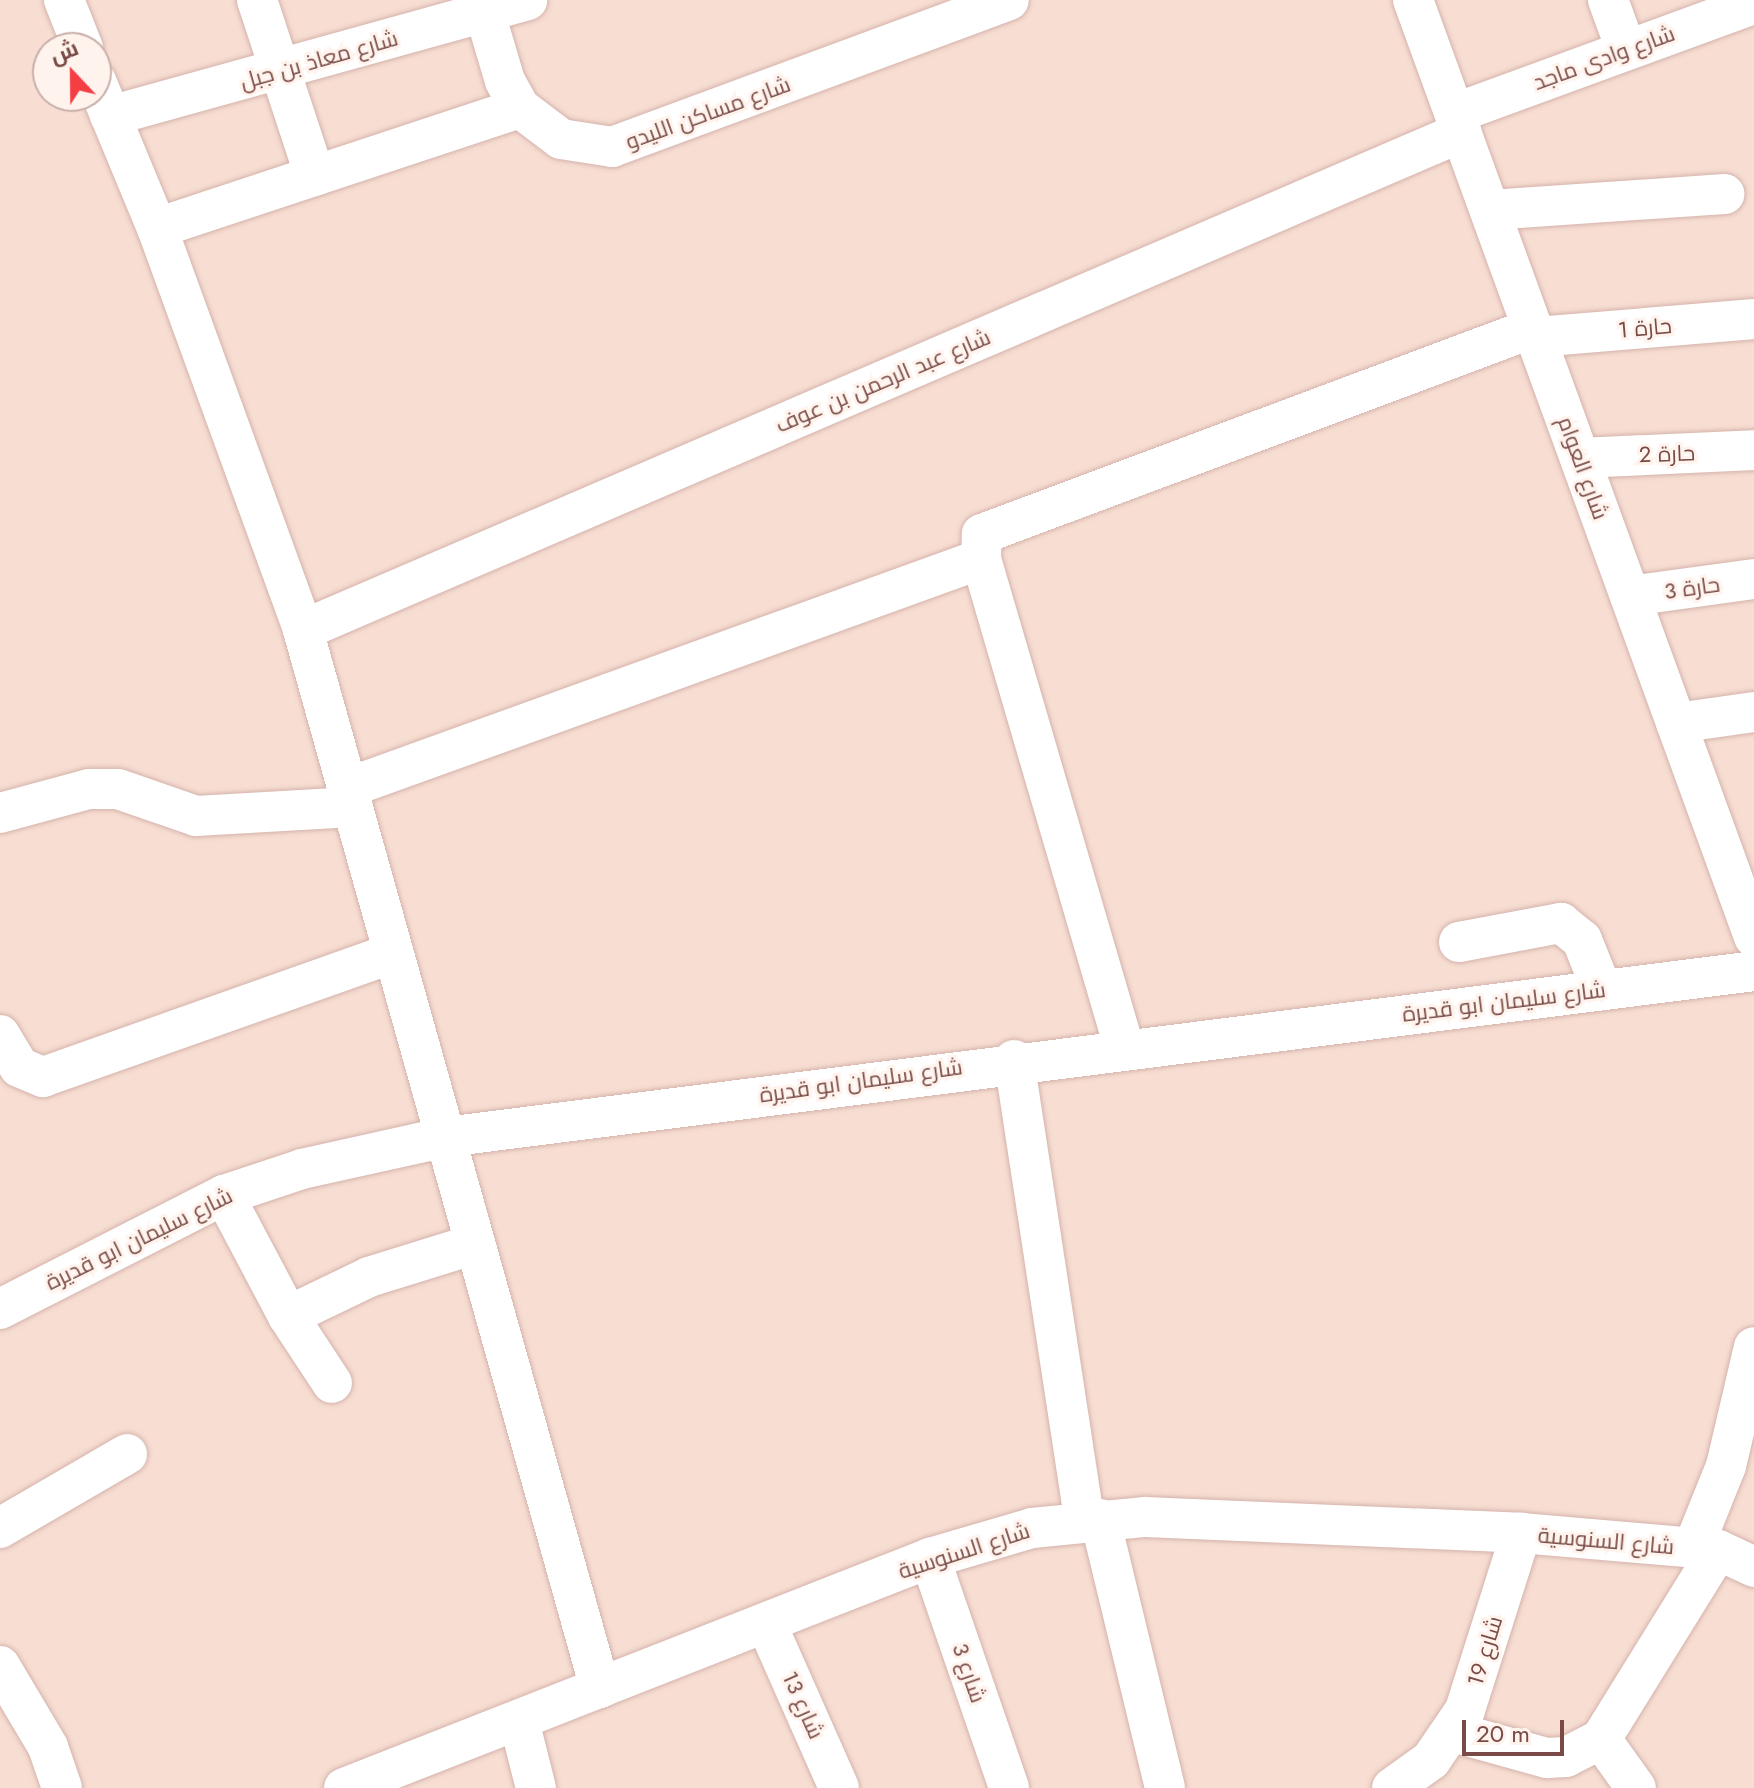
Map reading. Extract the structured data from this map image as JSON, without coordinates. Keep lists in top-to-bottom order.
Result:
{
  "streets": {
    "street": [
      "شارع وادى ماجد",
      "شارع معاذ بن جبل",
      "شارع مساكن الليدو",
      "حارة 1",
      "شارع عبد الرحمن بن عوف",
      "حارة 2",
      "شارع العوام",
      "حارة 3",
      "شارع سليمان ابو قديرة",
      "شارع السنوسية",
      "شارع 19",
      "شارع 3",
      "شارع 13"
    ]
  },
  "crossings": [
    ["شارع وادى ماجد", "شارع عبد الرحمن بن عوف"],
    ["شارع وادى ماجد", "شارع العوام"],
    ["شارع معاذ بن جبل", "شارع مساكن الليدو"],
    ["حارة 1", "شارع العوام"],
    ["شارع عبد الرحمن بن عوف", "شارع العوام"],
    ["حارة 2", "شارع العوام"],
    ["شارع العوام", "حارة 3"],
    ["شارع السنوسية", "شارع 19"],
    ["شارع السنوسية", "شارع 3"],
    ["شارع السنوسية", "شارع 13"]
  ],
  "scale_bar": "20 m",
  "north": "top"
}
